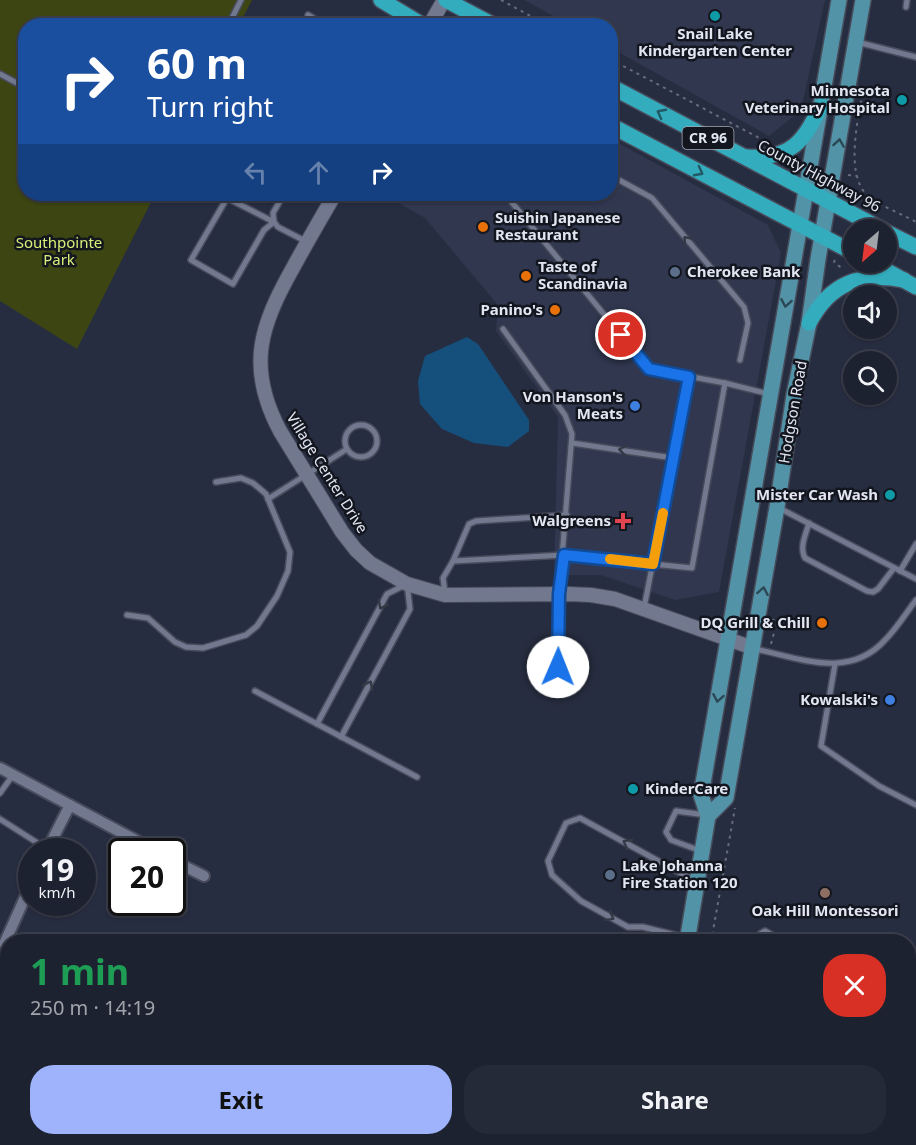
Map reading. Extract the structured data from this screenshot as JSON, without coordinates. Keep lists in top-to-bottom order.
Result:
{
  "streets": {
    "main road": ["CR 96", "County Highway 96", "Hodgson Road"],
    "street": ["Village Center Drive"]
  },
  "crossings": [
    ["CR 96", "Hodgson Road"],
    ["County Highway 96", "Hodgson Road"],
    ["Hodgson Road", "Village Center Drive"]
  ],
  "parks": ["Southpointe Park"],
  "places": {
    "other": [
      "Snail Lake Kindergarten Center",
      "Minnesota Veterinary Hospital",
      "Suishin Japanese Restaurant",
      "Cherokee Bank",
      "Taste of Scandinavia",
      "Panino's",
      "Von Hanson's Meats",
      "Mister Car Wash",
      "DQ Grill & Chill",
      "Kowalski's",
      "KinderCare",
      "Lake Johanna Fire Station 120",
      "Oak Hill Montessori"
    ],
    "health": ["Walgreens"]
  },
  "north": "bottom left",
  "page": {
    "turn": ["60 m", "Turn right"],
    "speed": "19 km/h",
    "limit": "20",
    "heading": ["1 min", "250 m · 14:19"],
    "buttons": ["Exit", "Share"]
  }
}
